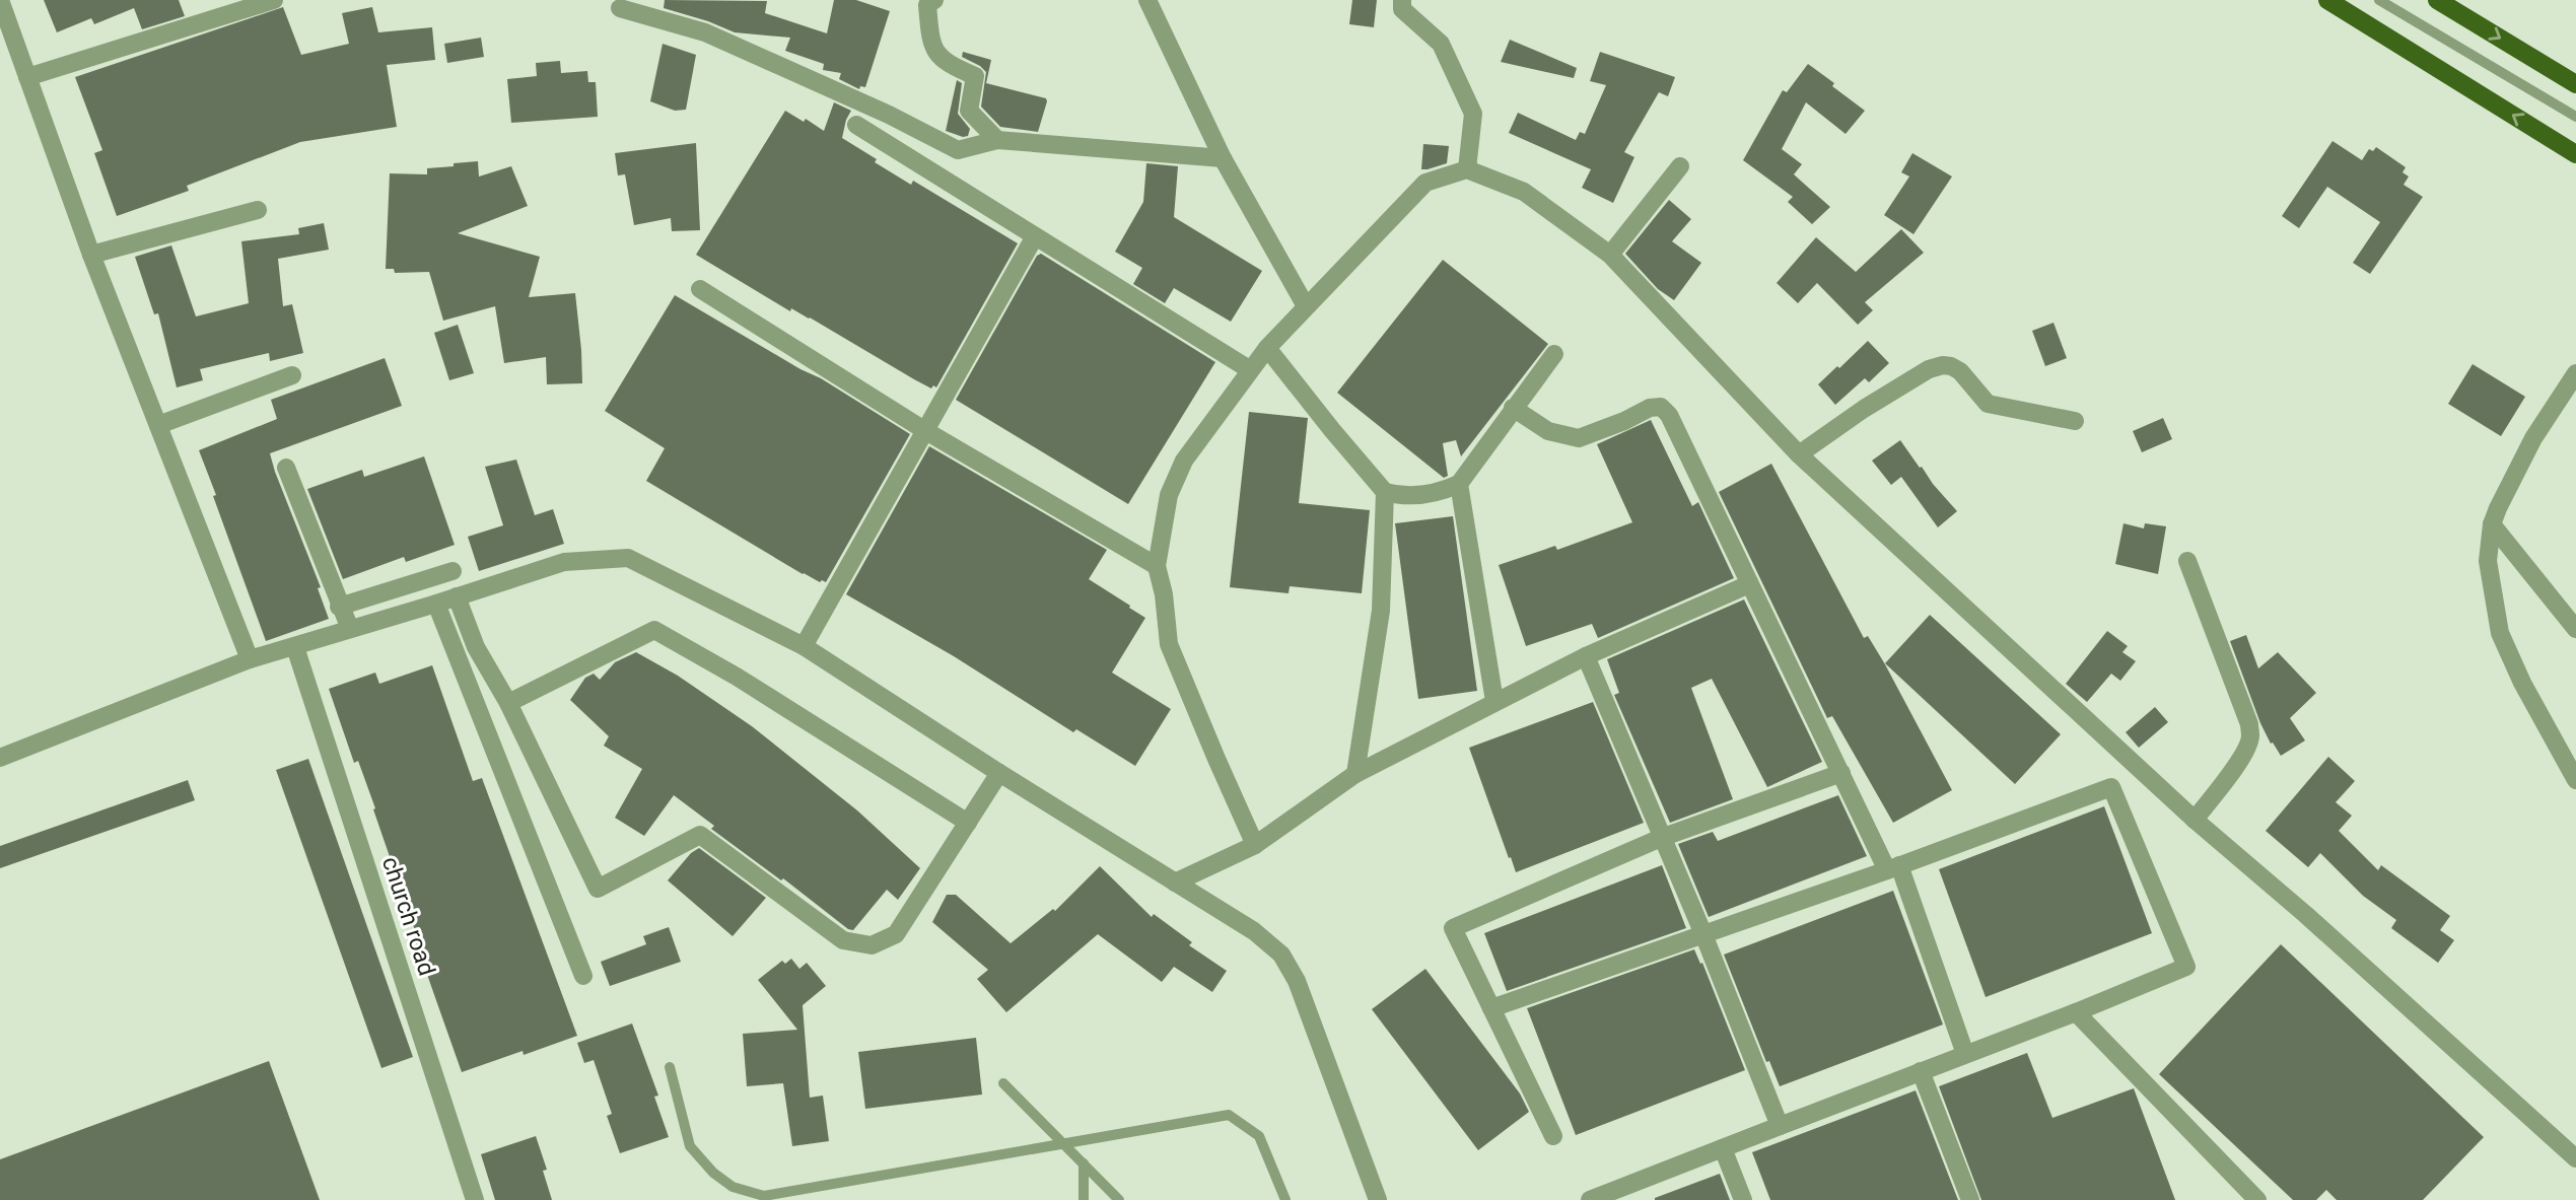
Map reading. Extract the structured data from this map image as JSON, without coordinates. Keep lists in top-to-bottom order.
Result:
{
  "streets": {
    "street": ["church road"]
  }
}
